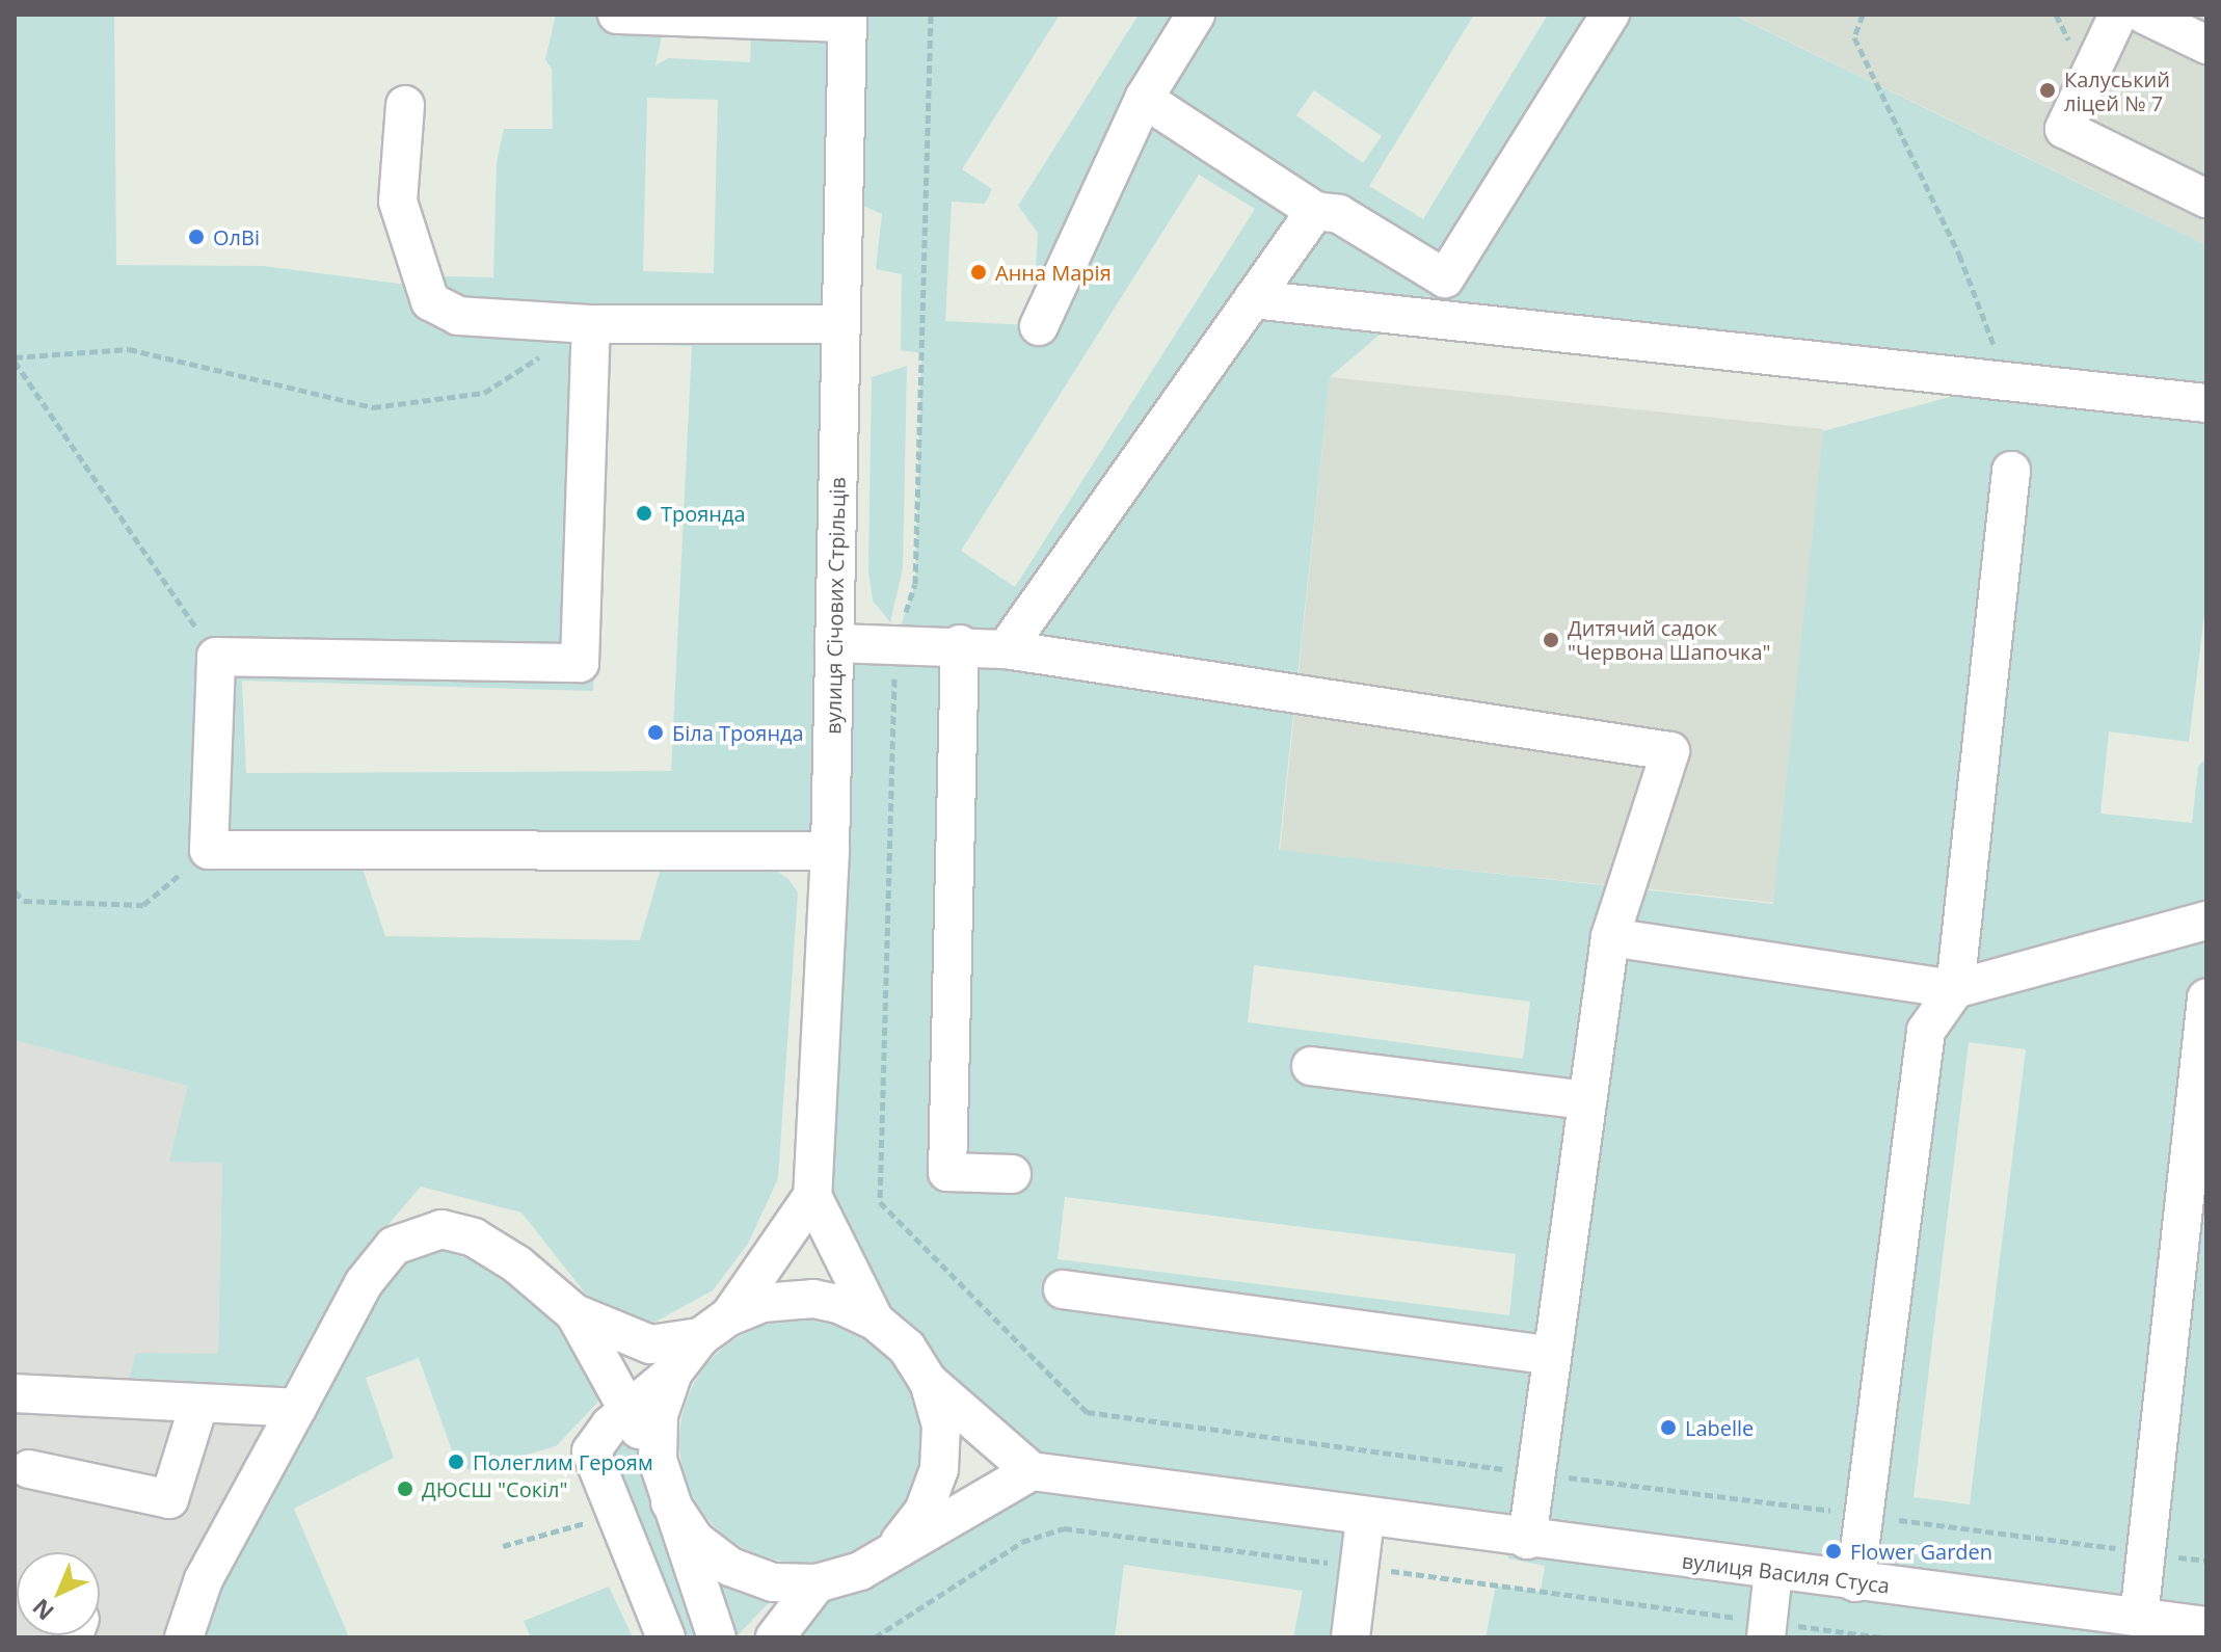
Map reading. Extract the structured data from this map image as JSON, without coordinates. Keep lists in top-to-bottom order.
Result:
{
  "streets": {
    "street": ["вулиця Січових Стрільців", "вулиця Василя Стуса"]
  },
  "places": [
    "Калуський ліцей № 7",
    "ОлВі",
    "Анна Марія",
    "Троянда",
    "Дитячий садок \"Червона Шапочка\"",
    "Біла Троянда",
    "Labelle",
    "Полеглим Героям",
    "ДЮСШ \"Сокіл\"",
    "Flower Garden"
  ],
  "north": "bottom left"
}
